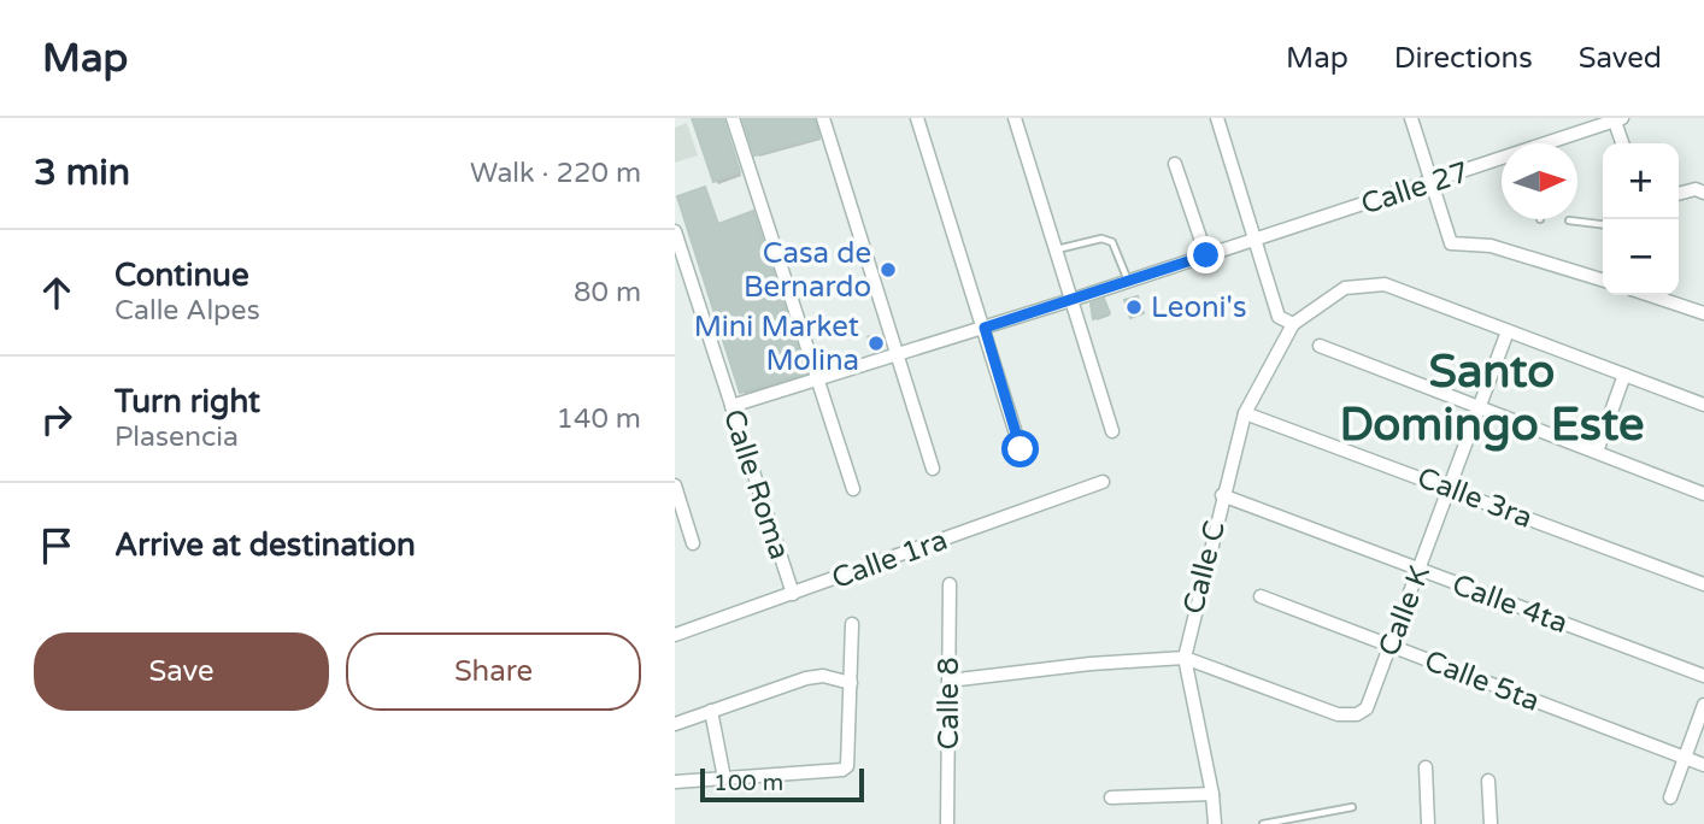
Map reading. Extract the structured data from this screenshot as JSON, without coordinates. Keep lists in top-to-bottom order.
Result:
{
  "streets": {
    "street": [
      "Calle 27",
      "Calle Roma",
      "Calle 3ra",
      "Calle 1ra",
      "Calle C",
      "Calle 4ta",
      "Calle K",
      "Calle 5ta",
      "Calle 8"
    ]
  },
  "crossings": [
    ["Calle 27", "Calle Roma"],
    ["Calle Roma", "Calle 1ra"],
    ["Calle 3ra", "Calle C"],
    ["Calle 3ra", "Calle K"],
    ["Calle C", "Calle 4ta"],
    ["Calle C", "Calle K"],
    ["Calle 4ta", "Calle K"],
    ["Calle K", "Calle 5ta"]
  ],
  "districts": ["Santo Domingo Este"],
  "places": ["Casa de Bernardo", "Leoni's", "Mini Market Molina"],
  "scale_bar": "100 m",
  "north": "right",
  "page": {
    "header": "Map",
    "nav": ["Map", "Directions", "Saved"],
    "heading": ["3 min", "Walk · 220 m"],
    "map_buttons": ["+", "−"],
    "list": [
      ["Continue", "Calle Alpes", "80 m"],
      ["Turn right", "Plasencia", "140 m"],
      "Arrive at destination"
    ],
    "buttons": ["Save", "Share"],
    "scale": "100 m"
  }
}
